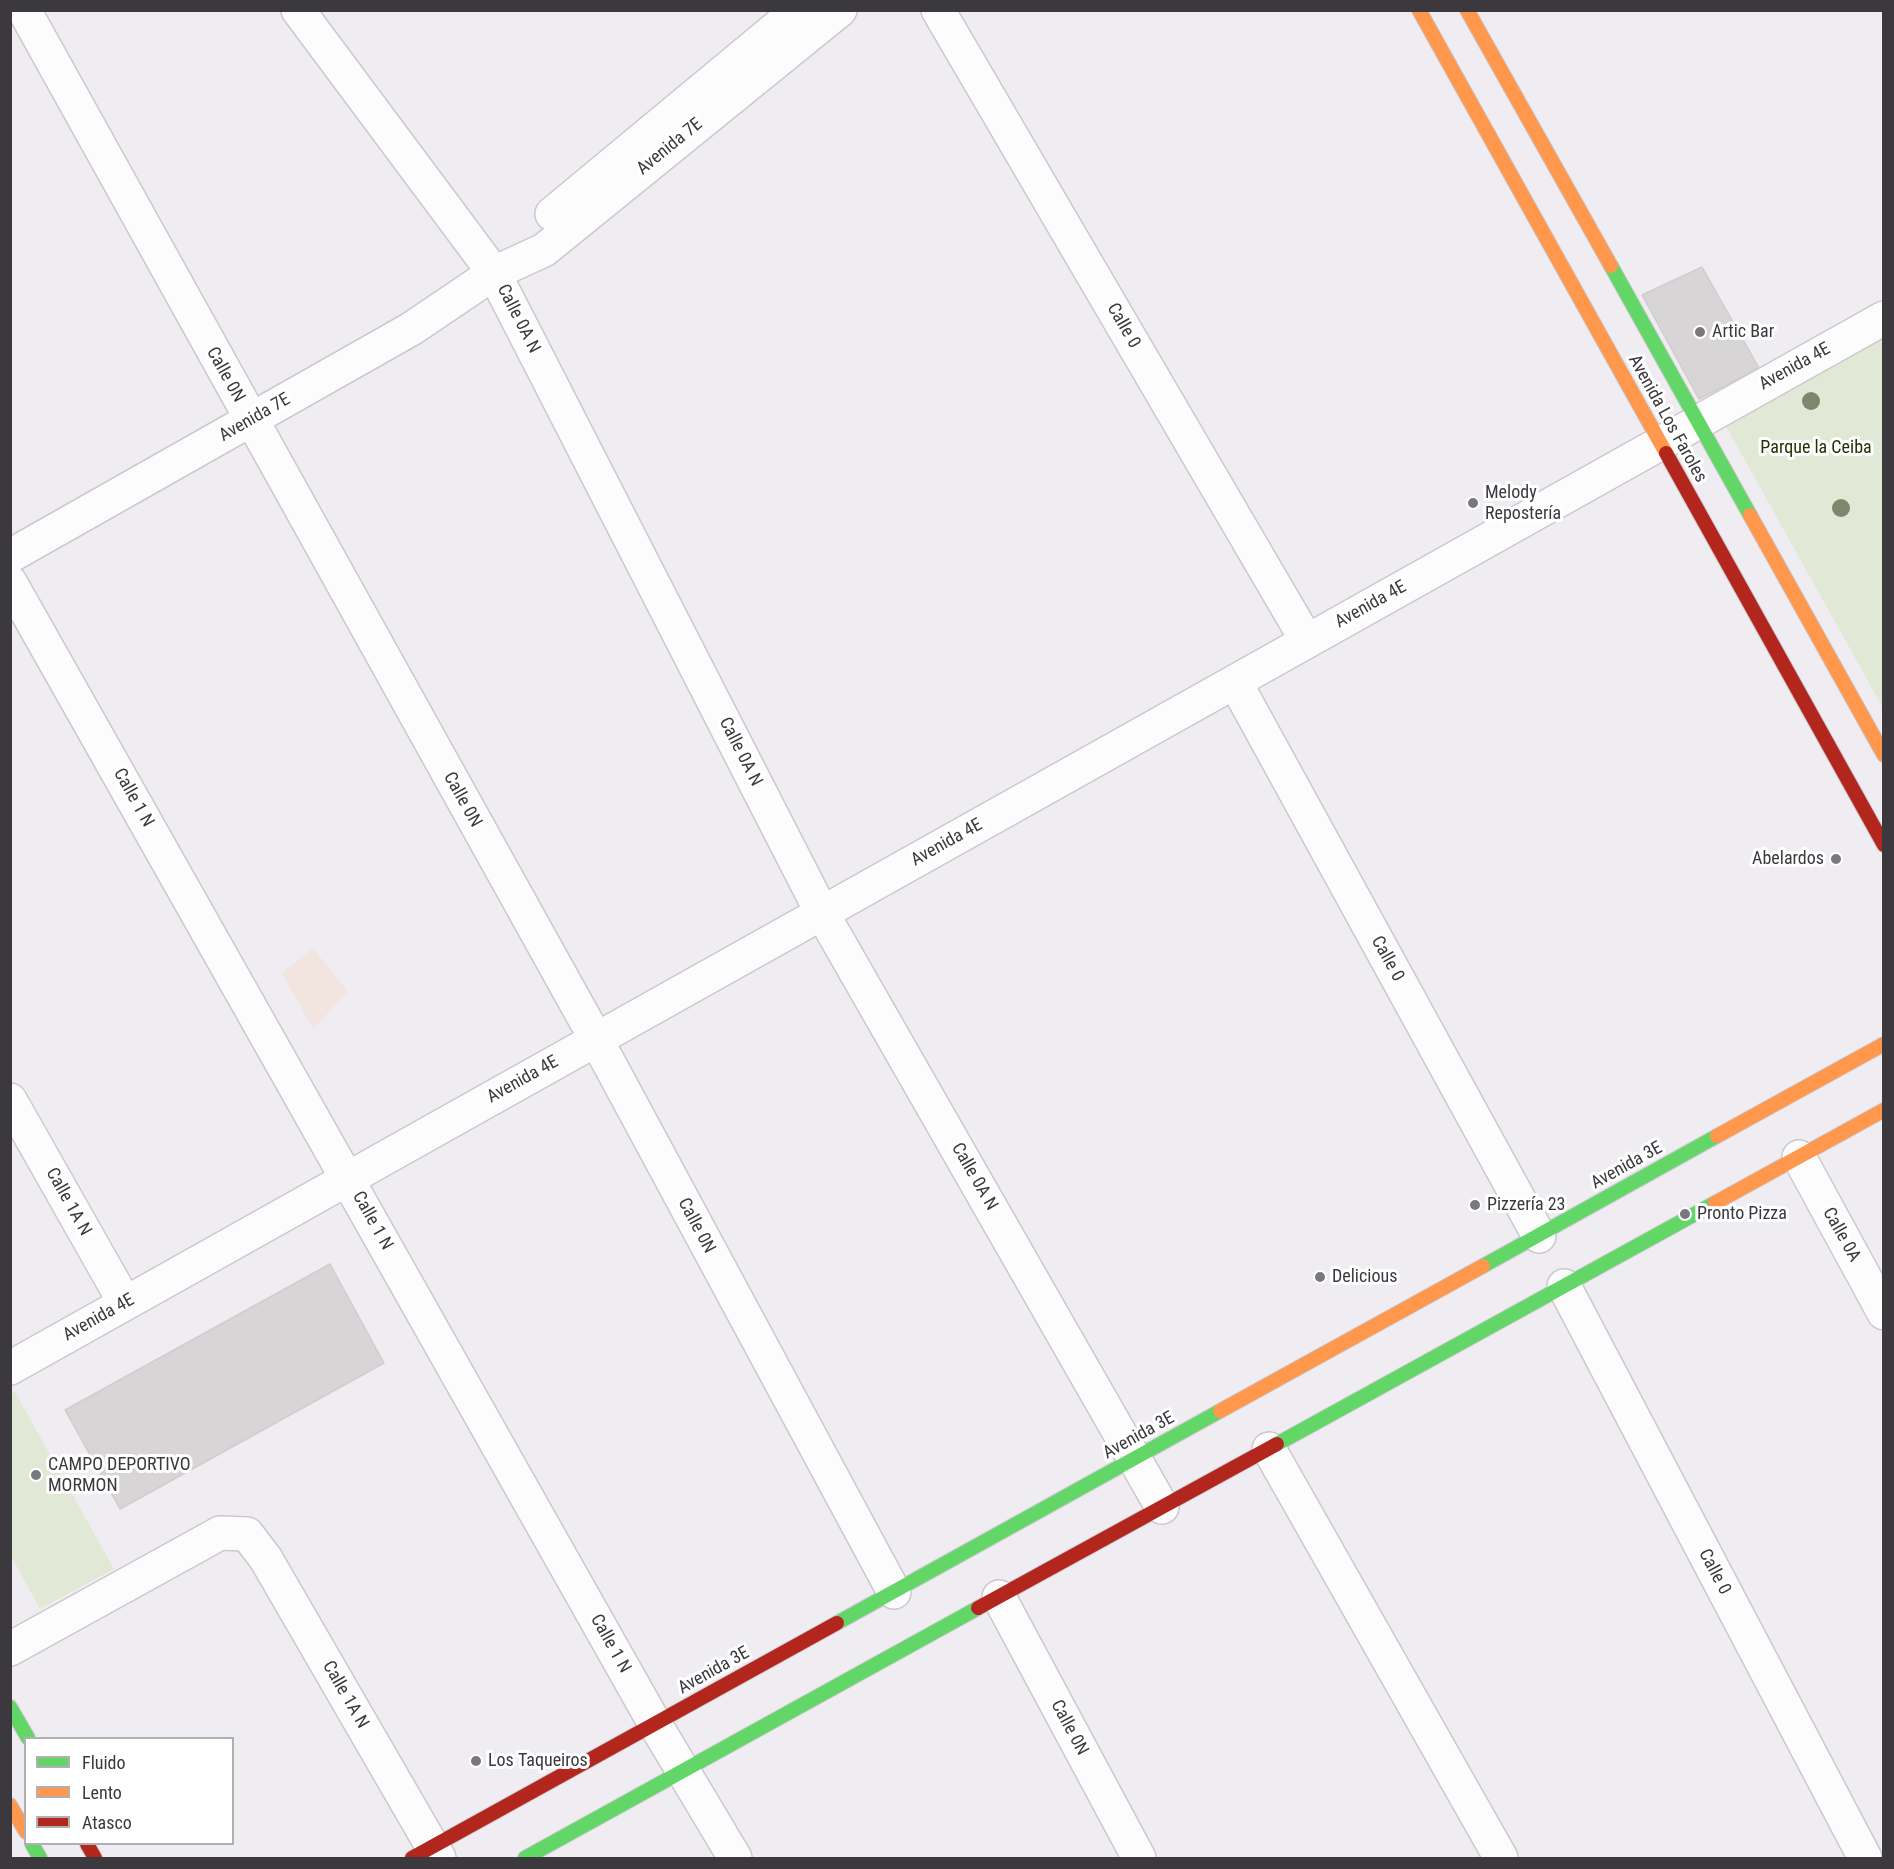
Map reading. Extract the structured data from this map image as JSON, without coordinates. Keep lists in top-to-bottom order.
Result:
{
  "streets": {
    "street": [
      "Avenida 7E",
      "Calle 0A N",
      "Calle 0",
      "Avenida 4E",
      "Calle 0N",
      "Avenida Los Faroles",
      "Calle 1 N",
      "Avenida 3E",
      "Calle 1A N",
      "Calle 0A"
    ]
  },
  "crossings": [
    ["Avenida 7E", "Calle 0A N"],
    ["Avenida 7E", "Calle 0N"],
    ["Calle 0A N", "Avenida 4E"],
    ["Calle 0A N", "Avenida 3E"],
    ["Calle 0", "Avenida 4E"],
    ["Calle 0", "Avenida 3E"],
    ["Avenida 4E", "Calle 0N"],
    ["Avenida 4E", "Avenida Los Faroles"],
    ["Avenida 4E", "Calle 1 N"],
    ["Avenida 4E", "Calle 1A N"],
    ["Calle 0N", "Avenida 3E"],
    ["Calle 1 N", "Avenida 3E"],
    ["Avenida 3E", "Calle 1A N"]
  ],
  "parks": ["Parque la Ceiba"],
  "places": [
    "Artic Bar",
    "Melody Repostería",
    "Abelardos",
    "Pizzería 23",
    "Pronto Pizza",
    "Delicious",
    "CAMPO DEPORTIVO MORMON",
    "Los Taqueiros"
  ],
  "legend": ["Fluido", "Lento", "Atasco"]
}
